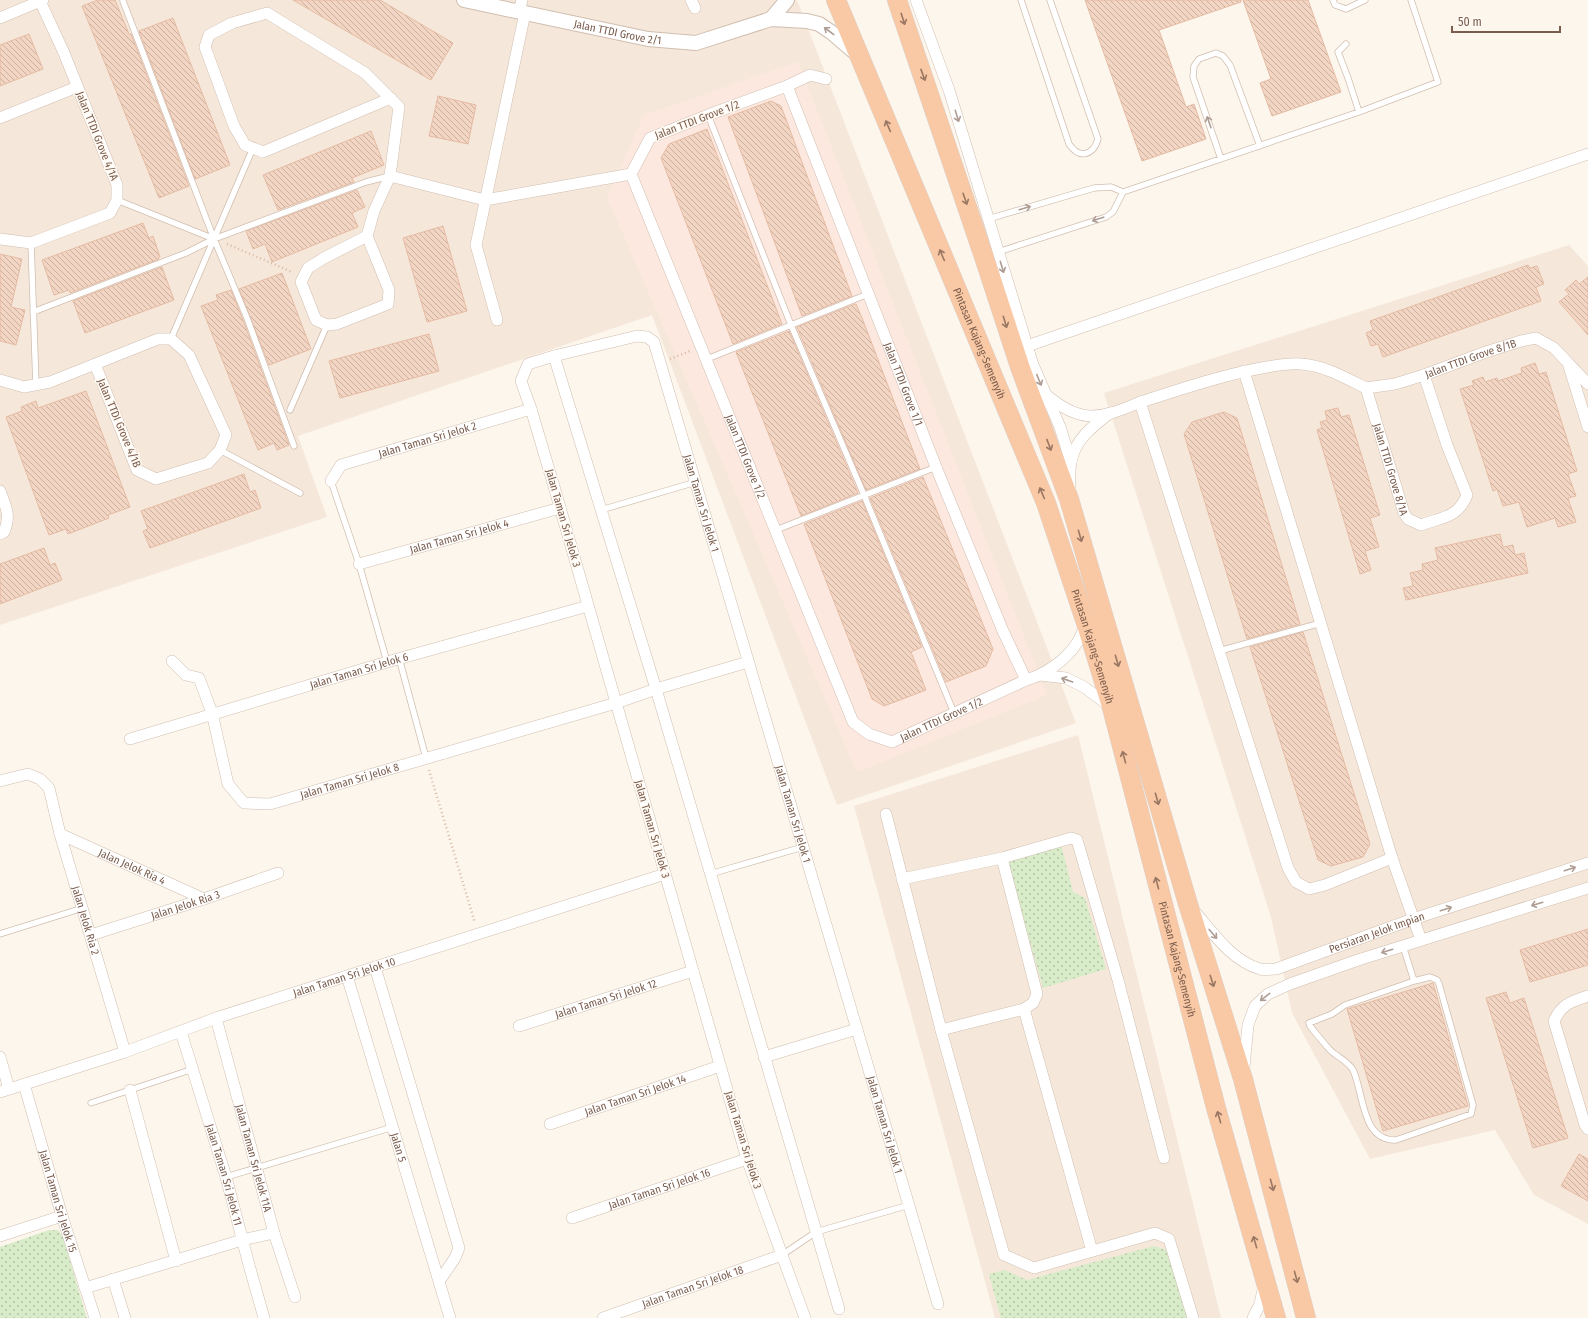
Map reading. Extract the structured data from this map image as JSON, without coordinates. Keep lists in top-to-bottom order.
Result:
{
  "streets": {
    "highway": ["Pintasan Kajang-Semenyih"],
    "street": [
      "Jalan TTDI Grove 2/1",
      "Jalan TTDI Grove 1/2",
      "Jalan TTDI Grove 4/1A",
      "Jalan TTDI Grove 8/1B",
      "Jalan TTDI Grove 1/1",
      "Jalan TTDI Grove 4/1B",
      "Jalan Taman Sri Jelok 2",
      "Jalan TTDI Grove 8/1A",
      "Jalan Taman Sri Jelok 1",
      "Jalan Taman Sri Jelok 3",
      "Jalan Taman Sri Jelok 4",
      "Jalan Taman Sri Jelok 6",
      "Jalan Taman Sri Jelok 8",
      "Jalan Jelok Ria 4",
      "Jalan Jelok Ria 3",
      "Jalan Jelok Ria 2",
      "Persiaran Jelok Impian",
      "Jalan Taman Sri Jelok 10",
      "Jalan Taman Sri Jelok 12",
      "Jalan Taman Sri Jelok 14",
      "Jalan 5",
      "Jalan Taman Sri Jelok 11A",
      "Jalan Taman Sri Jelok 11",
      "Jalan Taman Sri Jelok 16",
      "Jalan Taman Sri Jelok 15",
      "Jalan Taman Sri Jelok 18"
    ]
  },
  "crossings": [
    ["Jalan TTDI Grove 2/1", "Pintasan Kajang-Semenyih"],
    ["Jalan TTDI Grove 1/2", "Jalan TTDI Grove 1/1"],
    ["Pintasan Kajang-Semenyih", "Persiaran Jelok Impian"],
    ["Jalan TTDI Grove 8/1B", "Jalan TTDI Grove 8/1A"],
    ["Jalan Taman Sri Jelok 2", "Jalan Taman Sri Jelok 3"],
    ["Jalan Taman Sri Jelok 1", "Jalan Taman Sri Jelok 3"],
    ["Jalan Taman Sri Jelok 1", "Jalan Taman Sri Jelok 8"],
    ["Jalan Taman Sri Jelok 3", "Jalan Taman Sri Jelok 4"],
    ["Jalan Taman Sri Jelok 3", "Jalan Taman Sri Jelok 6"],
    ["Jalan Taman Sri Jelok 3", "Jalan Taman Sri Jelok 8"],
    ["Jalan Taman Sri Jelok 3", "Jalan Taman Sri Jelok 10"],
    ["Jalan Taman Sri Jelok 3", "Jalan Taman Sri Jelok 12"],
    ["Jalan Taman Sri Jelok 3", "Jalan Taman Sri Jelok 14"],
    ["Jalan Taman Sri Jelok 3", "Jalan Taman Sri Jelok 16"],
    ["Jalan Taman Sri Jelok 3", "Jalan Taman Sri Jelok 18"],
    ["Jalan Taman Sri Jelok 6", "Jalan Taman Sri Jelok 8"],
    ["Jalan Jelok Ria 4", "Jalan Jelok Ria 3"],
    ["Jalan Jelok Ria 4", "Jalan Jelok Ria 2"],
    ["Jalan Jelok Ria 3", "Jalan Jelok Ria 2"],
    ["Jalan Jelok Ria 2", "Jalan Taman Sri Jelok 10"],
    ["Jalan Taman Sri Jelok 10", "Jalan 5"],
    ["Jalan Taman Sri Jelok 10", "Jalan Taman Sri Jelok 11A"],
    ["Jalan Taman Sri Jelok 10", "Jalan Taman Sri Jelok 11"],
    ["Jalan Taman Sri Jelok 10", "Jalan Taman Sri Jelok 15"]
  ],
  "scale_bar": "50 m"
}
